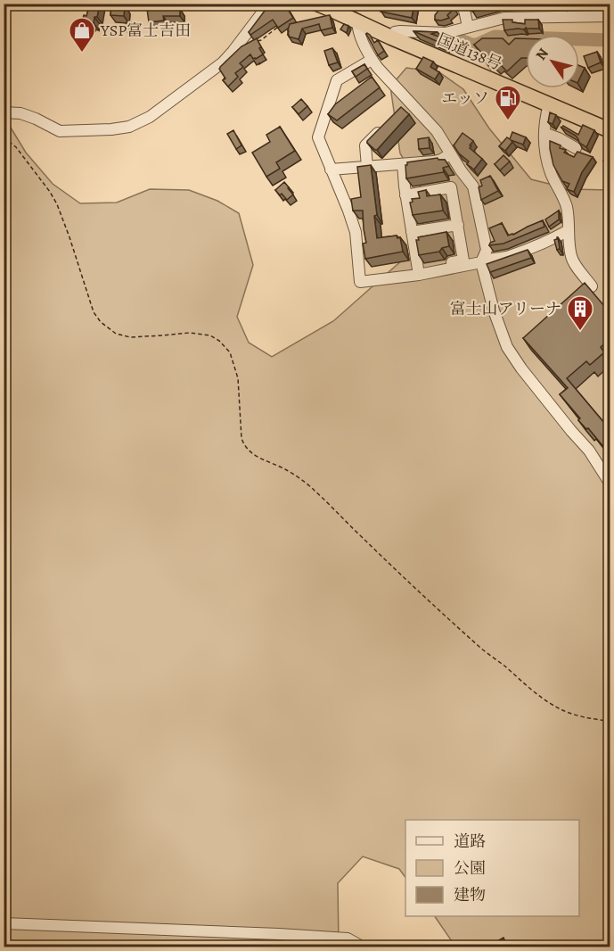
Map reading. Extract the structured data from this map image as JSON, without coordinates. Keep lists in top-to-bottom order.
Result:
{
  "streets": {
    "highway": ["国道138号"]
  },
  "places": {
    "shop": ["YSP富士吉田"],
    "fuel station": ["エッソ"],
    "building": ["富士山アリーナ"]
  },
  "legend": ["道路", "公園", "建物"],
  "north": "top left"
}
